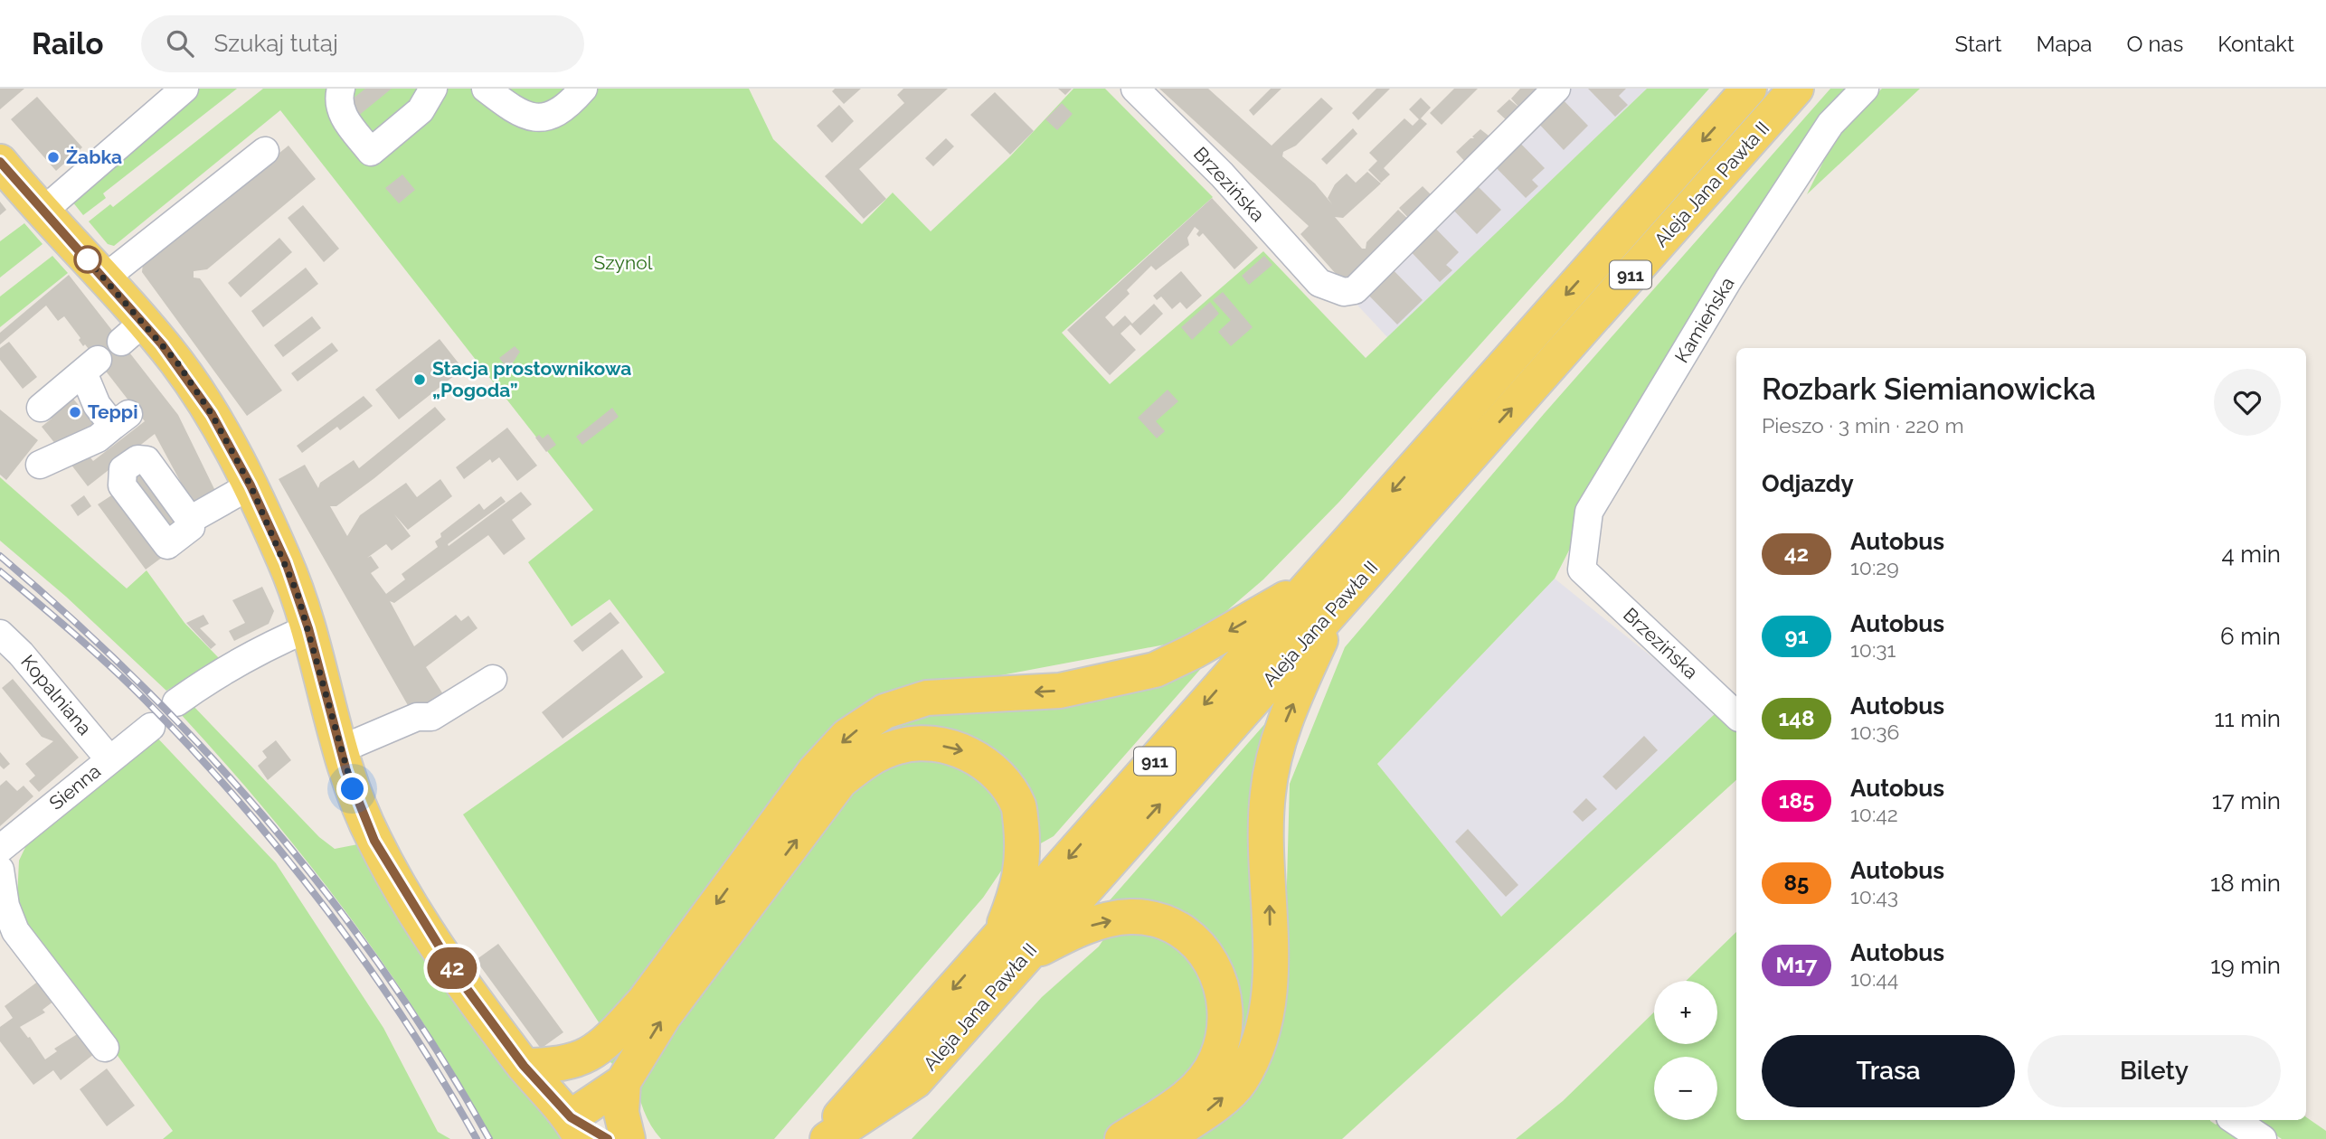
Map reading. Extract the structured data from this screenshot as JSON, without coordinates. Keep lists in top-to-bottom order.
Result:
{
  "streets": {
    "main road": ["Aleja Jana Pawła II", "911"],
    "street": [
      "Brzezińska",
      "Kamieńska",
      "Kopalniana",
      "Sienna"
    ]
  },
  "crossings": [
    ["Brzezińska", "Kamieńska"],
    ["Kopalniana", "Sienna"]
  ],
  "parks": ["Szynol"],
  "places": ["Żabka", "Stacja prostownikowa „Pogoda”", "Teppi"],
  "lines": ["bus line 42"],
  "page": {
    "header": "Railo",
    "search": "Szukaj tutaj",
    "nav": [
      "Start",
      "Mapa",
      "O nas",
      "Kontakt"
    ],
    "on_map": "42",
    "heading": [
      ["Rozbark Siemianowicka", "Pieszo · 3 min · 220 m"],
      "Odjazdy"
    ],
    "list": [
      {
        "mark": "42",
        "name": "Autobus",
        "note": "10:29",
        "value": "4 min"
      },
      {
        "mark": "91",
        "name": "Autobus",
        "note": "10:31",
        "value": "6 min"
      },
      {
        "mark": "148",
        "name": "Autobus",
        "note": "10:36",
        "value": "11 min"
      },
      {
        "mark": "185",
        "name": "Autobus",
        "note": "10:42",
        "value": "17 min"
      },
      {
        "mark": "85",
        "name": "Autobus",
        "note": "10:43",
        "value": "18 min"
      },
      {
        "mark": "M17",
        "name": "Autobus",
        "note": "10:44",
        "value": "19 min"
      }
    ],
    "map_buttons": ["+", "−"],
    "buttons": ["Trasa", "Bilety"]
  }
}
